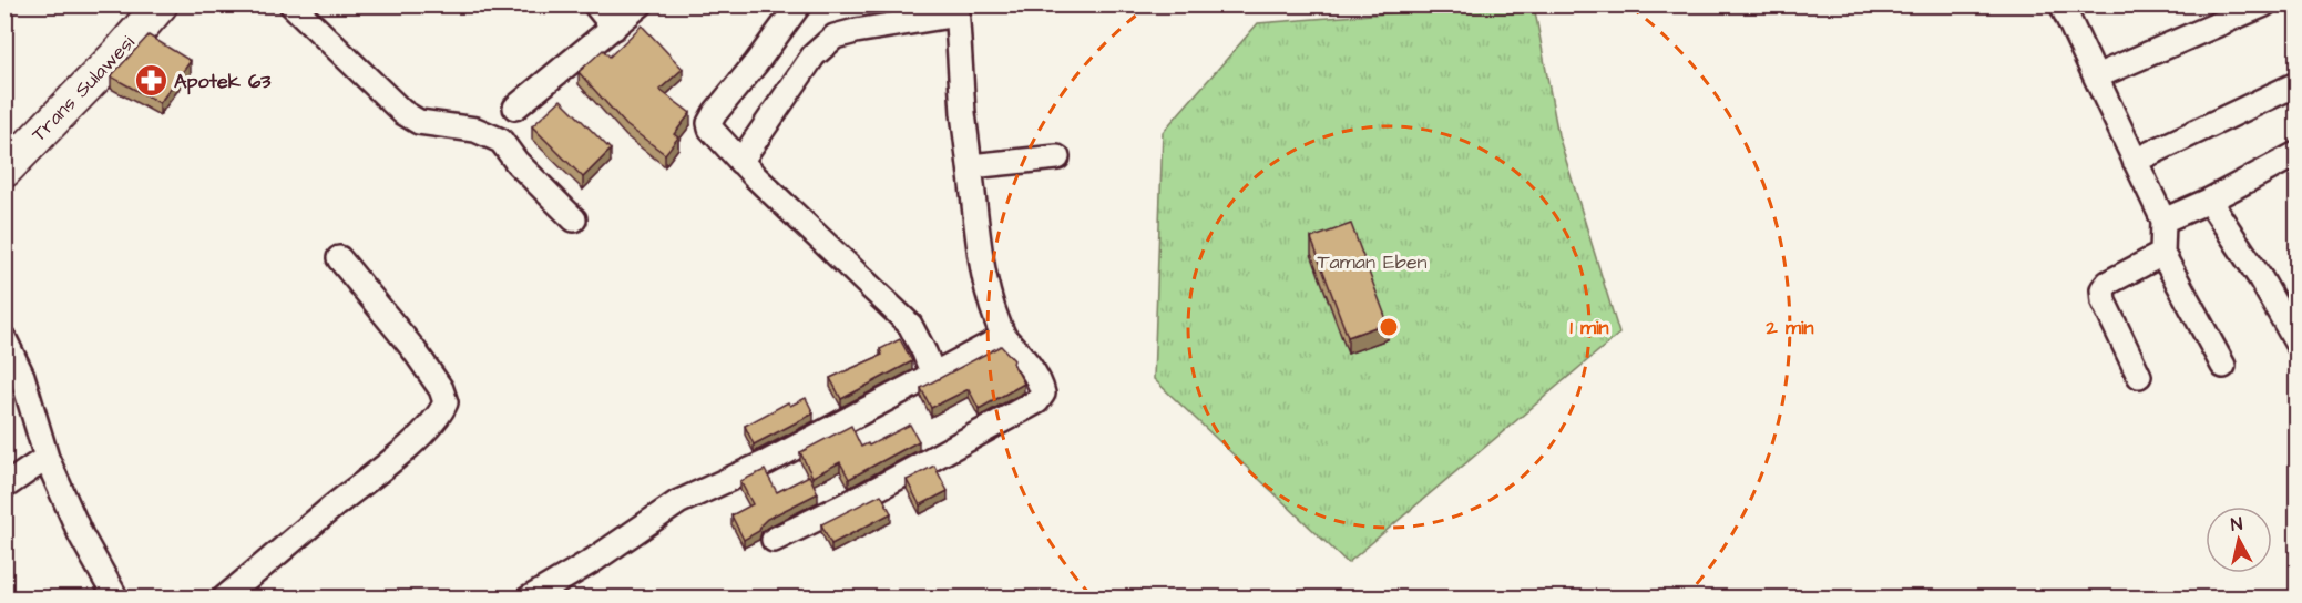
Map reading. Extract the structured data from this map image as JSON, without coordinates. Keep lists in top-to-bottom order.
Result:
{
  "streets": {
    "highway": ["Trans Sulawesi"]
  },
  "parks": ["Taman Eben"],
  "places": {
    "pharmacy": ["Apotek 63"]
  },
  "north": "top",
  "rings": ["1 min", "2 min"]
}
